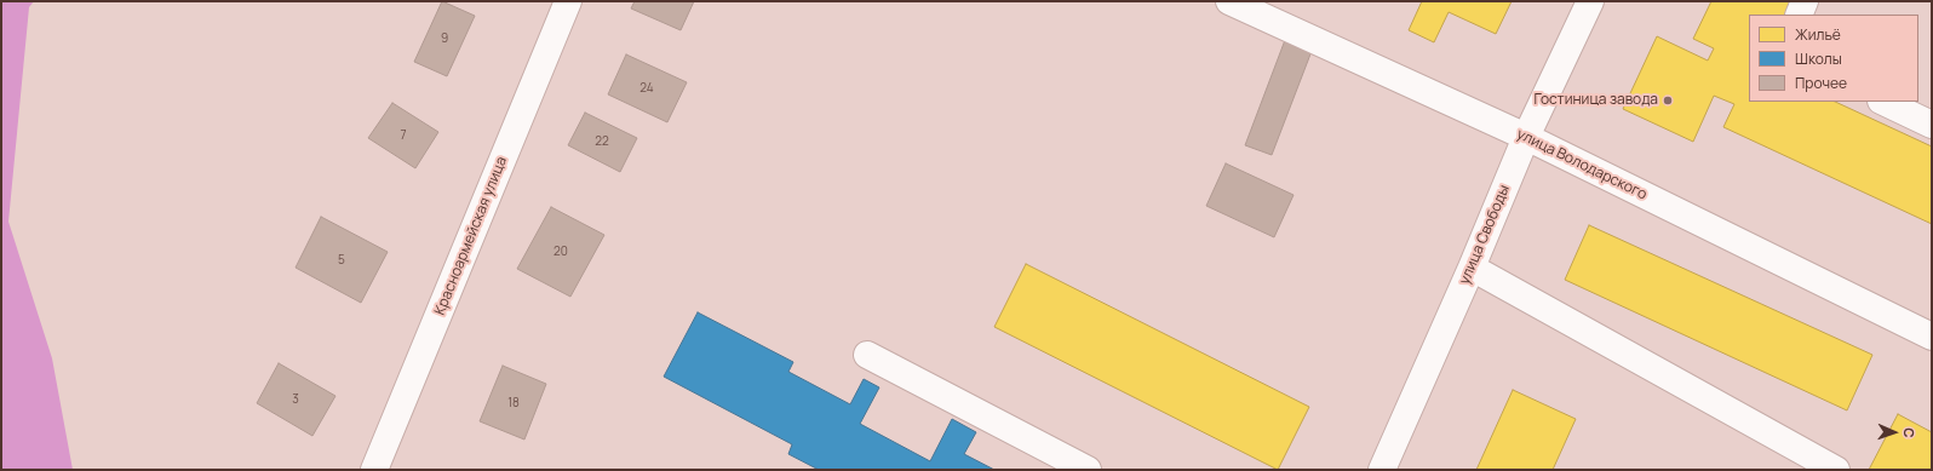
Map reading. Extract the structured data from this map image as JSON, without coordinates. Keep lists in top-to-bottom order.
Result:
{
  "streets": {
    "street": ["улица Володарского", "улица Свободы", "Красноармейская улица"]
  },
  "crossings": [
    ["улица Володарского", "улица Свободы"]
  ],
  "places": ["Гостиница завода"],
  "house_numbers": [
    "9",
    "24",
    "7",
    "22",
    "20",
    "5",
    "3",
    "18"
  ],
  "legend": ["Жильё", "Школы", "Прочее"],
  "north": "right"
}
